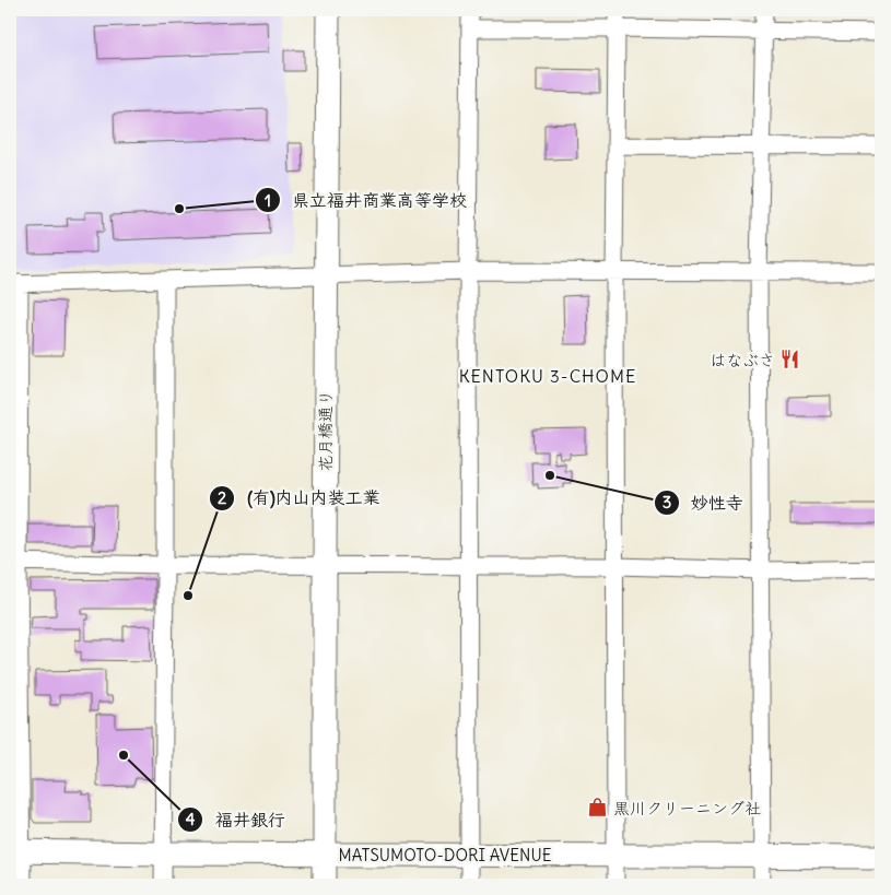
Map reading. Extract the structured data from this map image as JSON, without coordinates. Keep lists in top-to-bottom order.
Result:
{
  "streets": {
    "street": ["花月橋通り", "MATSUMOTO-DORI AVENUE"]
  },
  "crossings": [
    ["花月橋通り", "MATSUMOTO-DORI AVENUE"]
  ],
  "districts": ["KENTOKU 3-CHOME"],
  "places": {
    "other": [
      "県立福井商業高等学校",
      "妙性寺",
      "(有)内山内装工業",
      "福井銀行"
    ],
    "restaurant": ["はなぶさ"],
    "shop": ["黒川クリーニング社"]
  }
}
